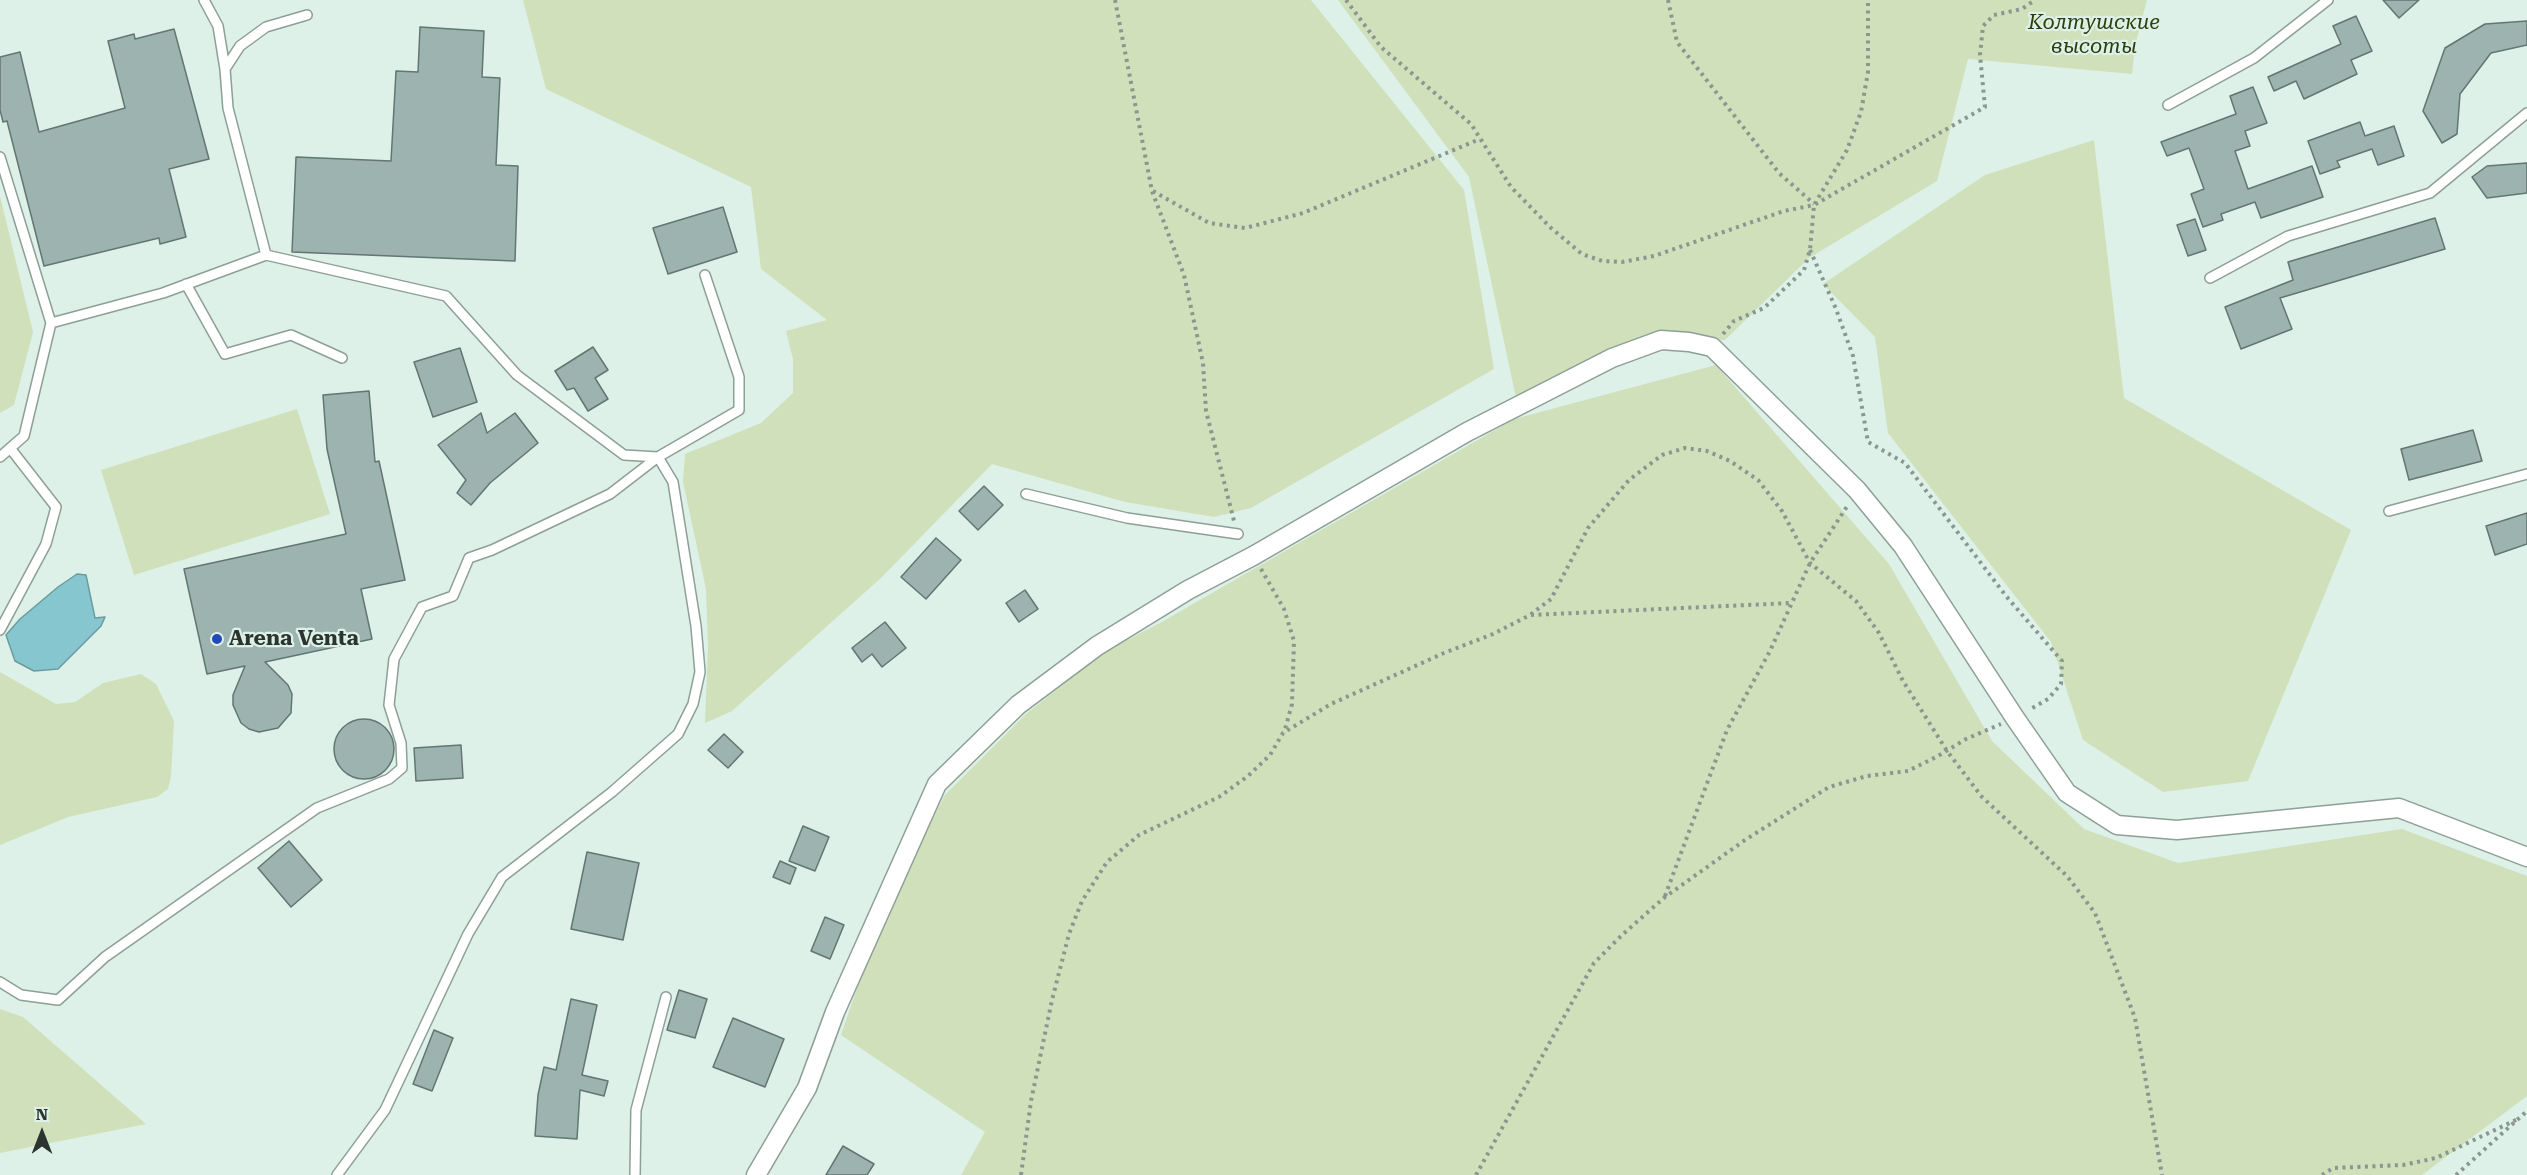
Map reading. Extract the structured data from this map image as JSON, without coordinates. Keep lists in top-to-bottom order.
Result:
{
  "parks": ["Колтушские высоты"],
  "places": ["Arena Venta"],
  "north": "top"
}
